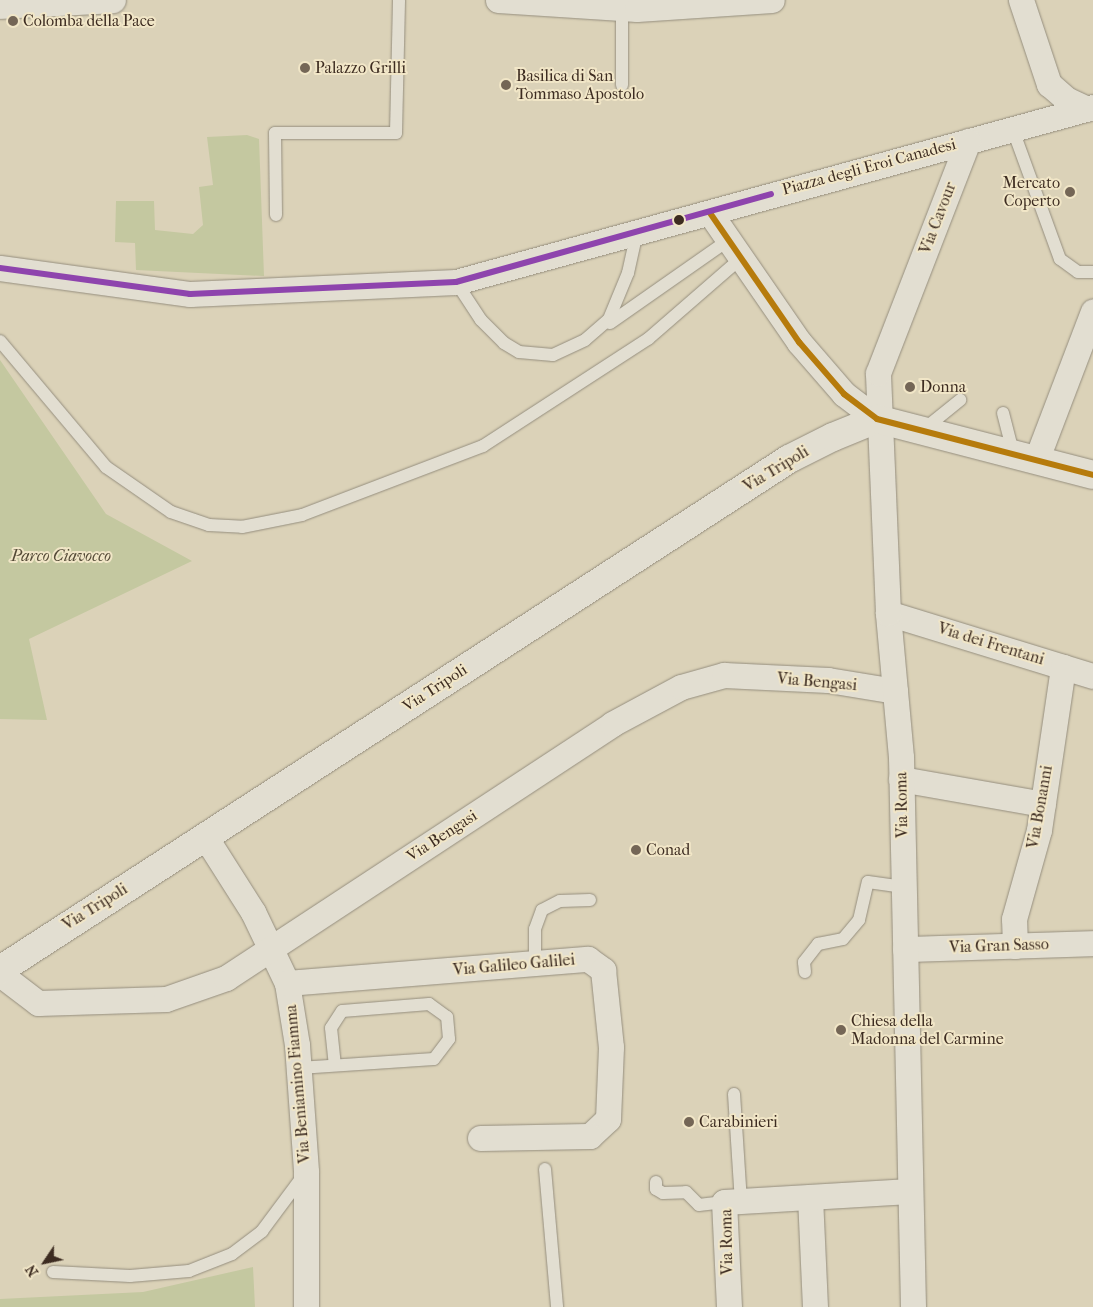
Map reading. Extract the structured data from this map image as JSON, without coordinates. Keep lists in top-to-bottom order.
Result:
{
  "streets": {
    "street": [
      "Piazza degli Eroi Canadesi",
      "Via Cavour",
      "Via Tripoli",
      "Via dei Frentani",
      "Via Bengasi",
      "Via Roma",
      "Via Bonanni",
      "Via Gran Sasso",
      "Via Galileo Galilei",
      "Via Beniamino Fiamma"
    ]
  },
  "crossings": [
    ["Piazza degli Eroi Canadesi", "Via Cavour"],
    ["Via Cavour", "Via Tripoli"],
    ["Via Cavour", "Via Roma"],
    ["Via Tripoli", "Via Roma"],
    ["Via Tripoli", "Via Beniamino Fiamma"],
    ["Via dei Frentani", "Via Roma"],
    ["Via dei Frentani", "Via Bonanni"],
    ["Via Bengasi", "Via Roma"],
    ["Via Bengasi", "Via Beniamino Fiamma"],
    ["Via Roma", "Via Gran Sasso"],
    ["Via Bonanni", "Via Gran Sasso"],
    ["Via Galileo Galilei", "Via Beniamino Fiamma"]
  ],
  "parks": ["Parco Ciavocco"],
  "places": [
    "Colomba della Pace",
    "Palazzo Grilli",
    "Basilica di San Tommaso Apostolo",
    "Mercato Coperto",
    "Donna",
    "Conad",
    "Chiesa della Madonna del Carmine",
    "Carabinieri"
  ],
  "north": "bottom left"
}
